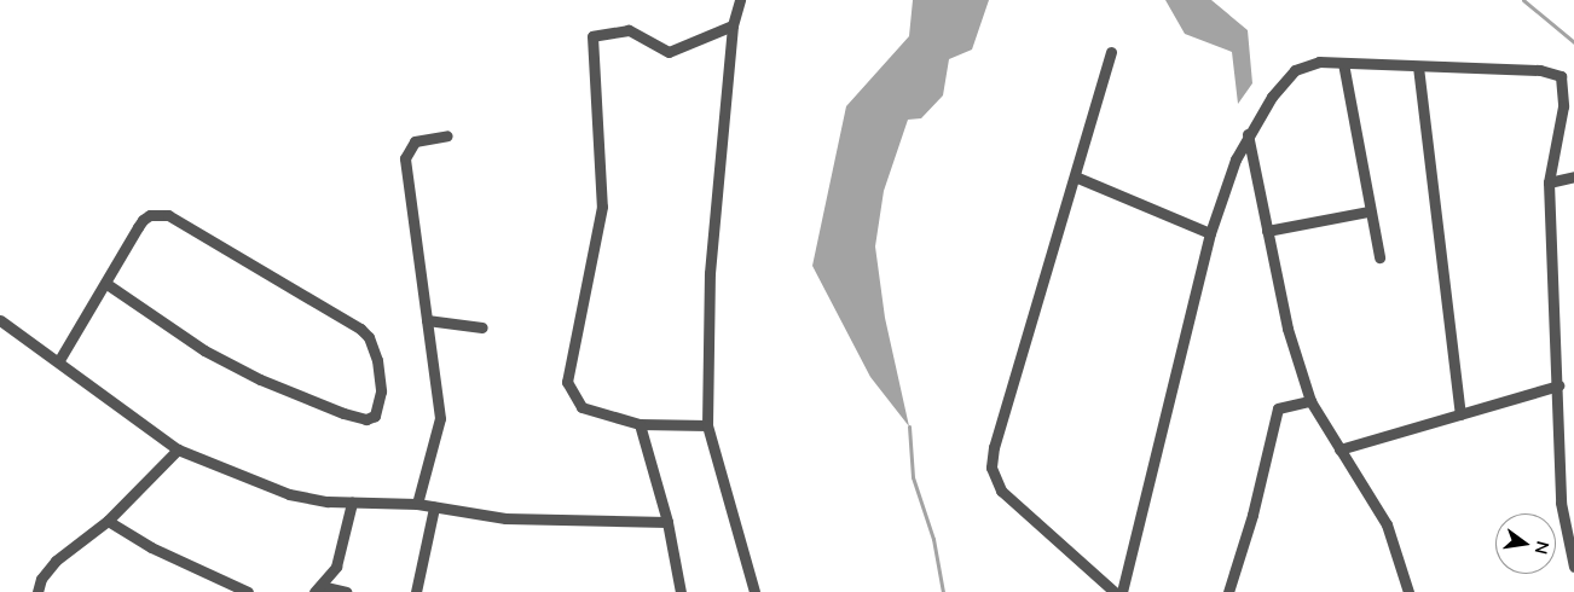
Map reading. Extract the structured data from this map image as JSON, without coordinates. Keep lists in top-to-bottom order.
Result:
{
  "north": "right"
}
